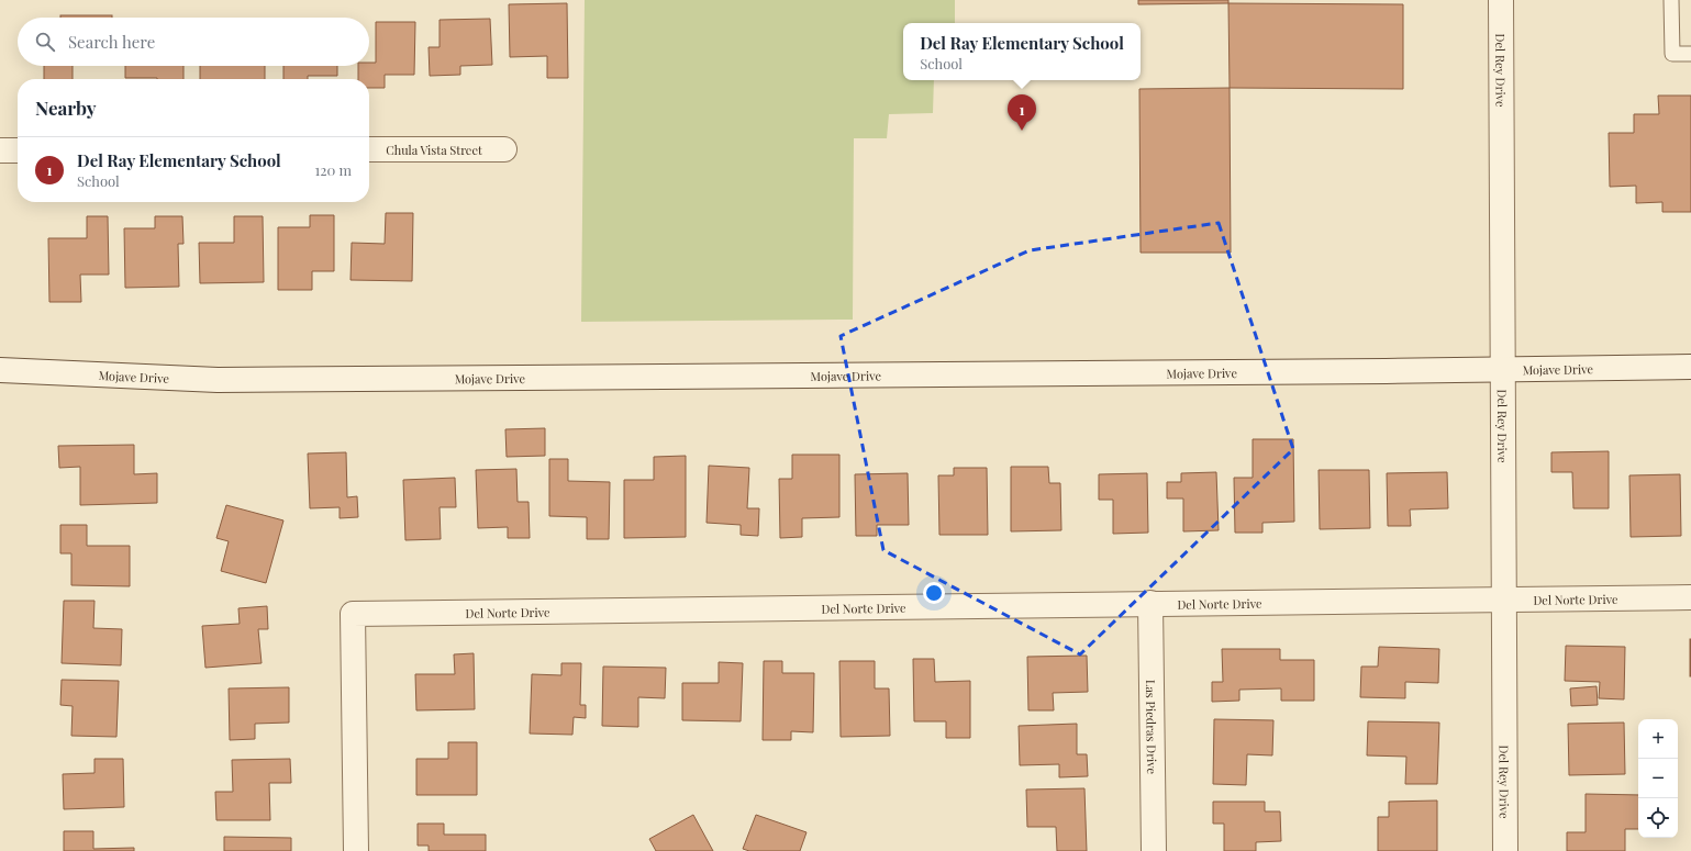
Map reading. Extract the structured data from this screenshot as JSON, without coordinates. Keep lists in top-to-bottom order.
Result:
{
  "streets": {
    "street": [
      "Del Rey Drive",
      "Chula Vista Street",
      "Mojave Drive",
      "Del Norte Drive",
      "Las Piedras Drive"
    ]
  },
  "crossings": [
    ["Del Rey Drive", "Mojave Drive"],
    ["Del Rey Drive", "Del Norte Drive"],
    ["Del Norte Drive", "Las Piedras Drive"]
  ],
  "page": {
    "search": "Search here",
    "popup": ["Del Ray Elementary School", "School"],
    "heading": "Nearby",
    "pins": "1",
    "list": [
      {
        "mark": "1",
        "name": "Del Ray Elementary School",
        "note": "School",
        "value": "120 m"
      }
    ],
    "map_buttons": ["+", "−"]
  }
}
